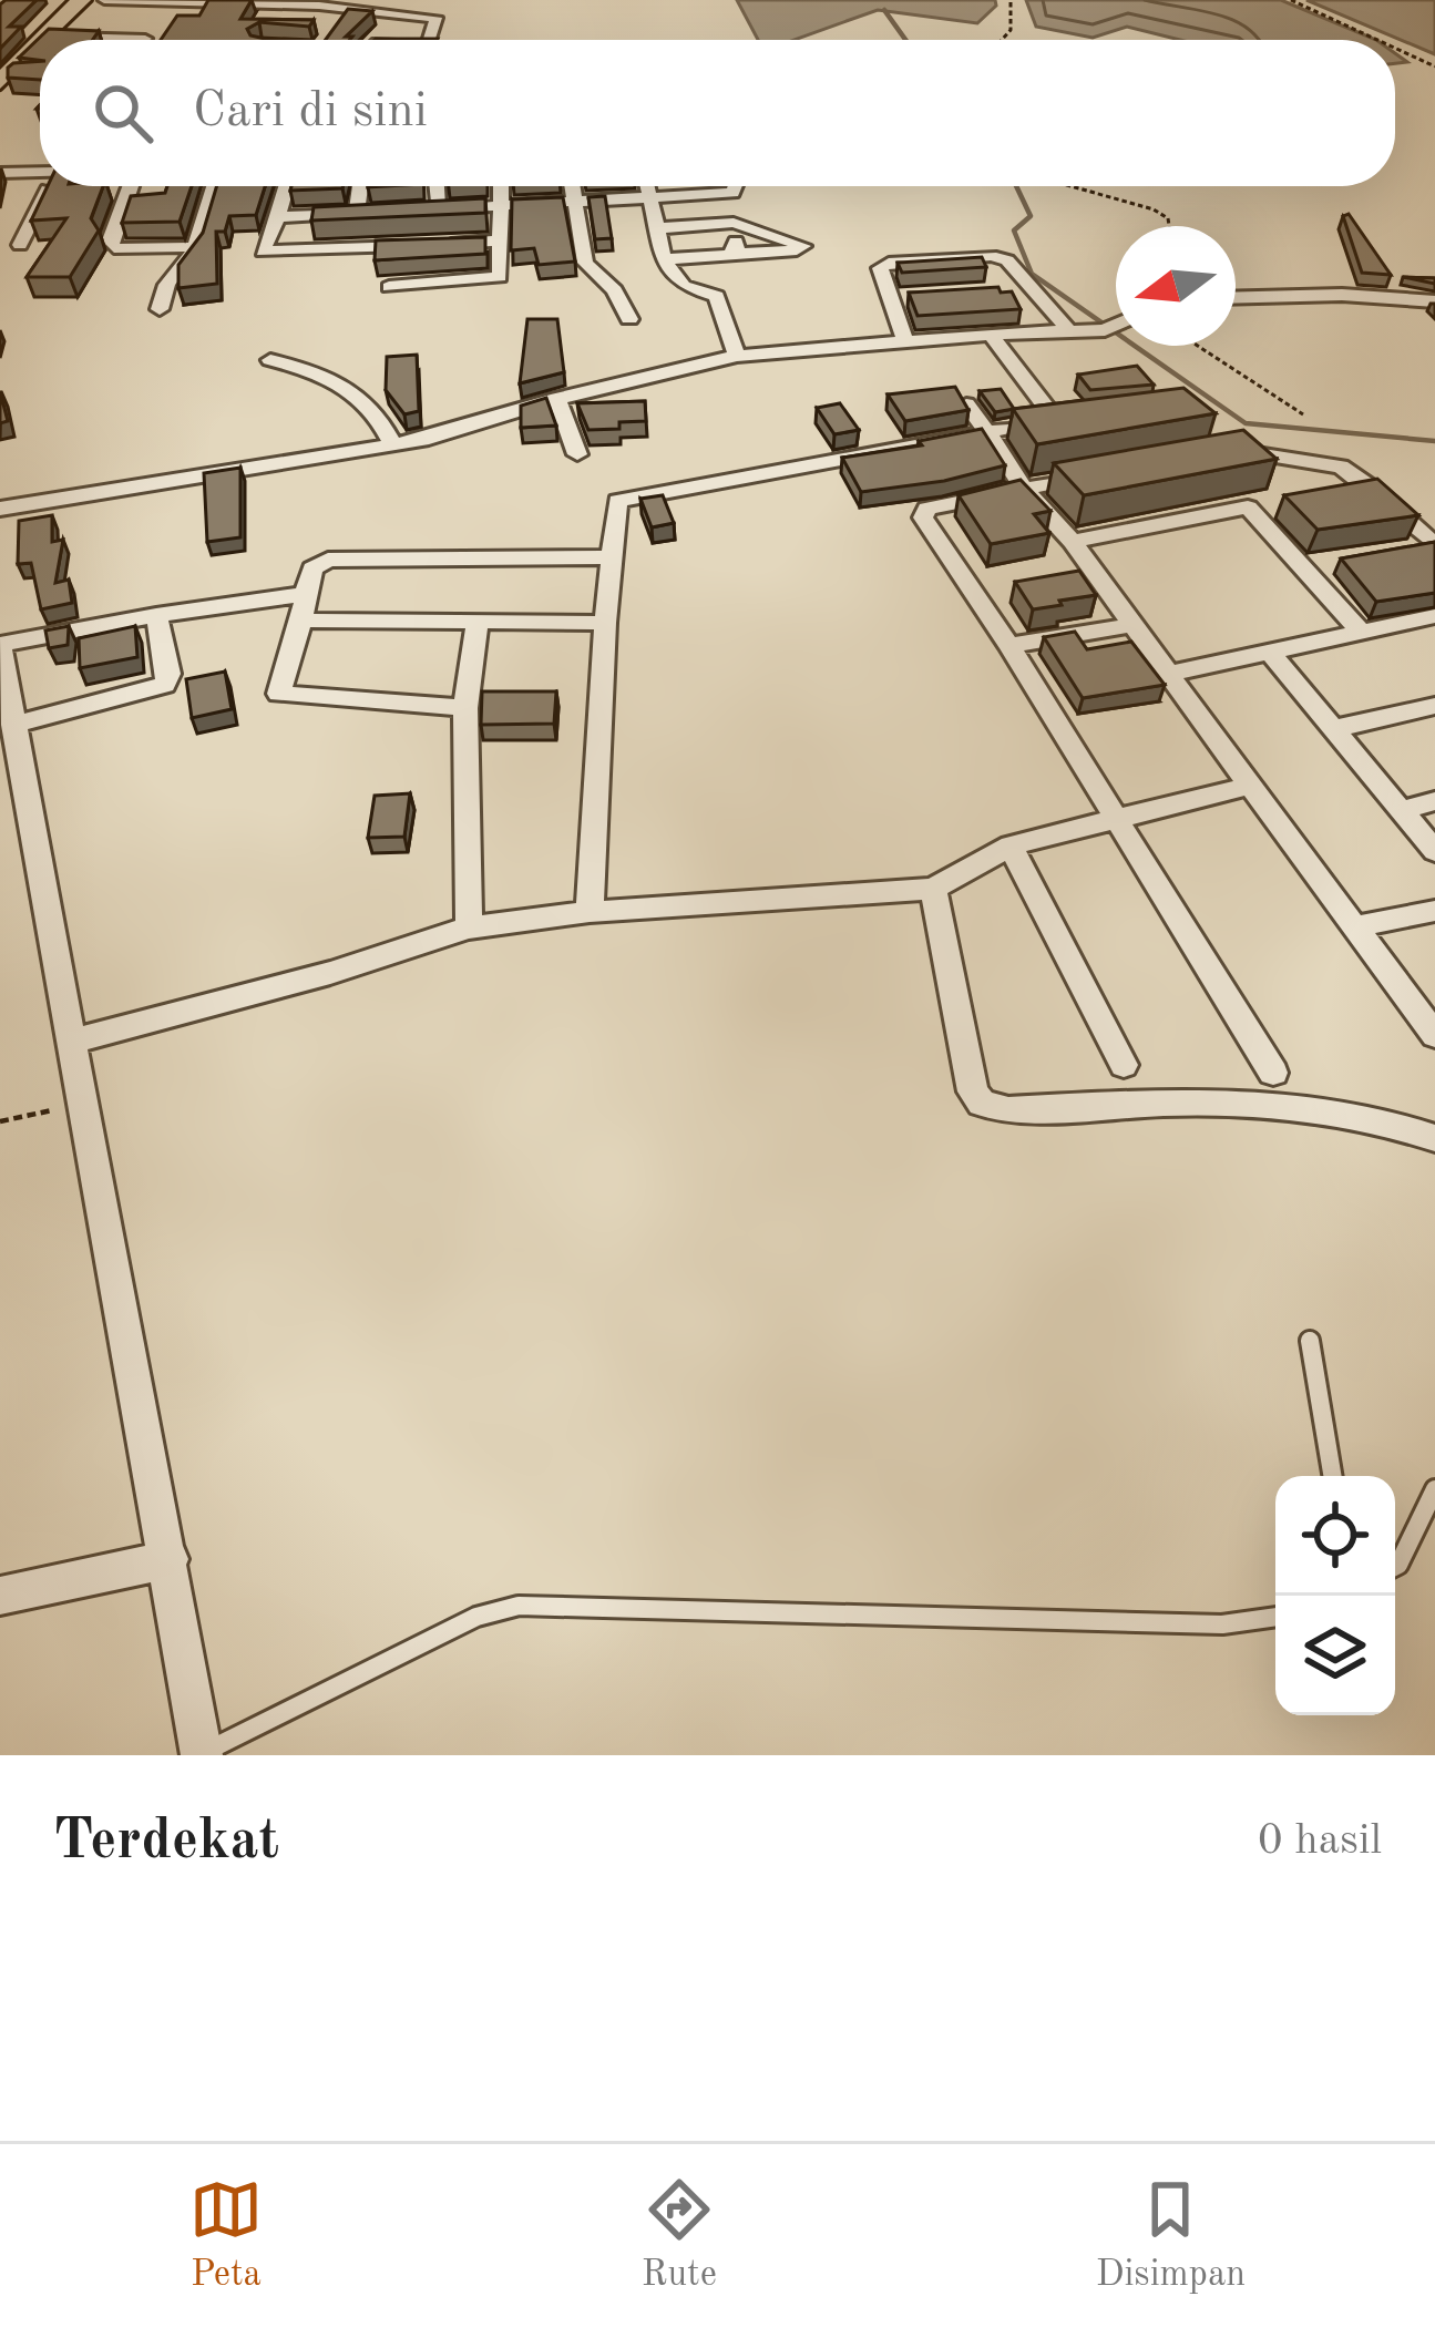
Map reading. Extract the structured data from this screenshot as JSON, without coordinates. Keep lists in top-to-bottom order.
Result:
{
  "north": "left",
  "page": {
    "search": "Cari di sini",
    "heading": ["Terdekat", "0 hasil"],
    "nav": ["Peta", "Rute", "Disimpan"]
  }
}
